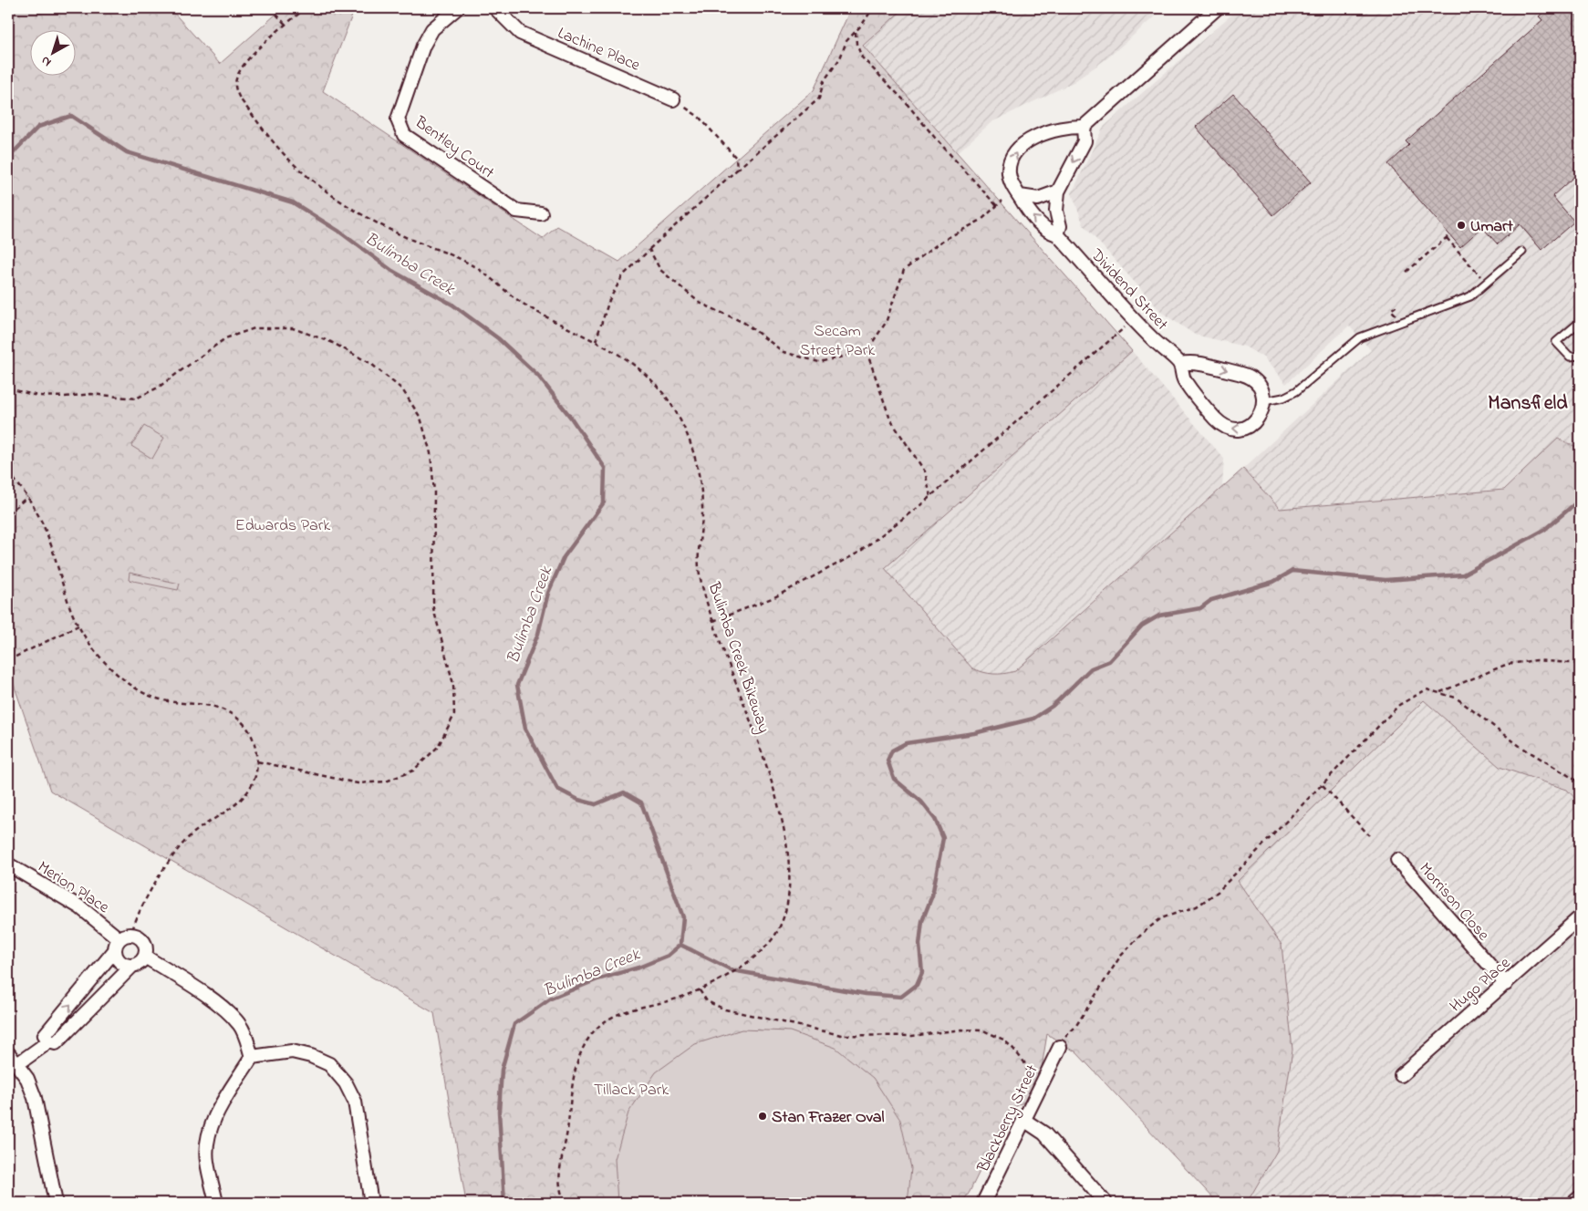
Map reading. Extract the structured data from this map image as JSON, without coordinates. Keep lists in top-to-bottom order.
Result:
{
  "streets": {
    "street": [
      "Lachine Place",
      "Bentley Court",
      "Dividend Street",
      "Merion Place",
      "Morrison Close",
      "Hugo Place",
      "Blackberry Street"
    ],
    "path": ["Bulimba Creek Bikeway"]
  },
  "crossings": [
    ["Morrison Close", "Hugo Place"]
  ],
  "districts": ["Mansfield"],
  "water": ["Bulimba Creek"],
  "parks": ["Secam Street Park", "Edwards Park", "Tillack Park"],
  "places": ["Umart", "Stan Frazer Oval"],
  "north": "bottom left"
}
